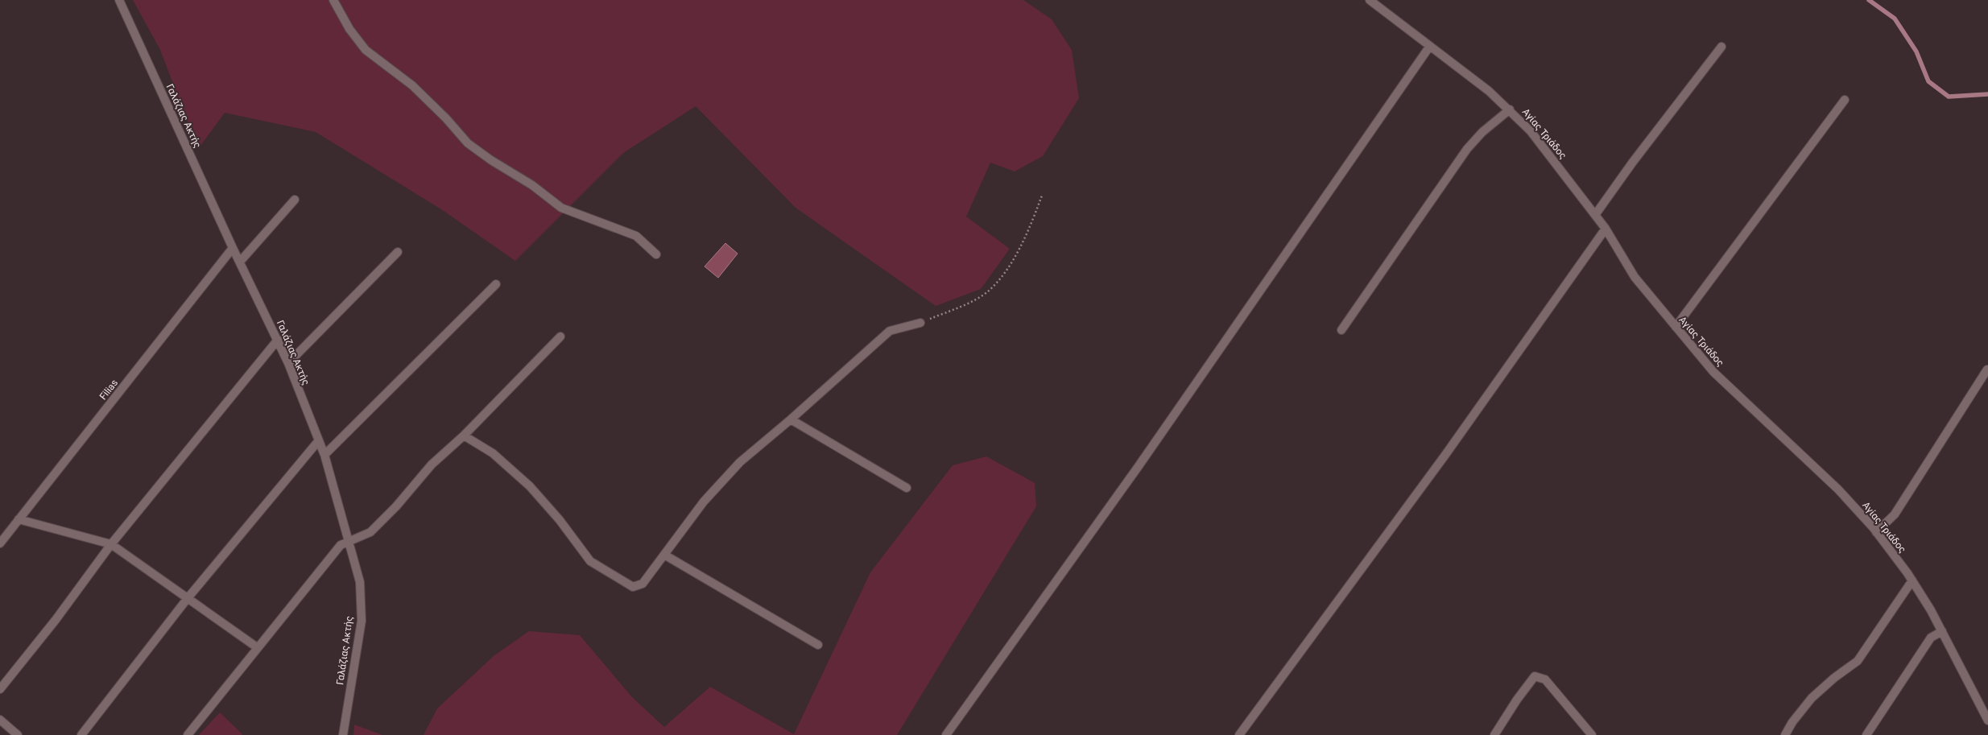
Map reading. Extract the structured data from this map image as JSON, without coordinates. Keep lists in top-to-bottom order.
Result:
{
  "streets": {
    "street": ["Γαλάζιας Ακτής", "Αγίας Τριάδος", "Filias"]
  },
  "crossings": [
    ["Γαλάζιας Ακτής", "Filias"]
  ]
}
